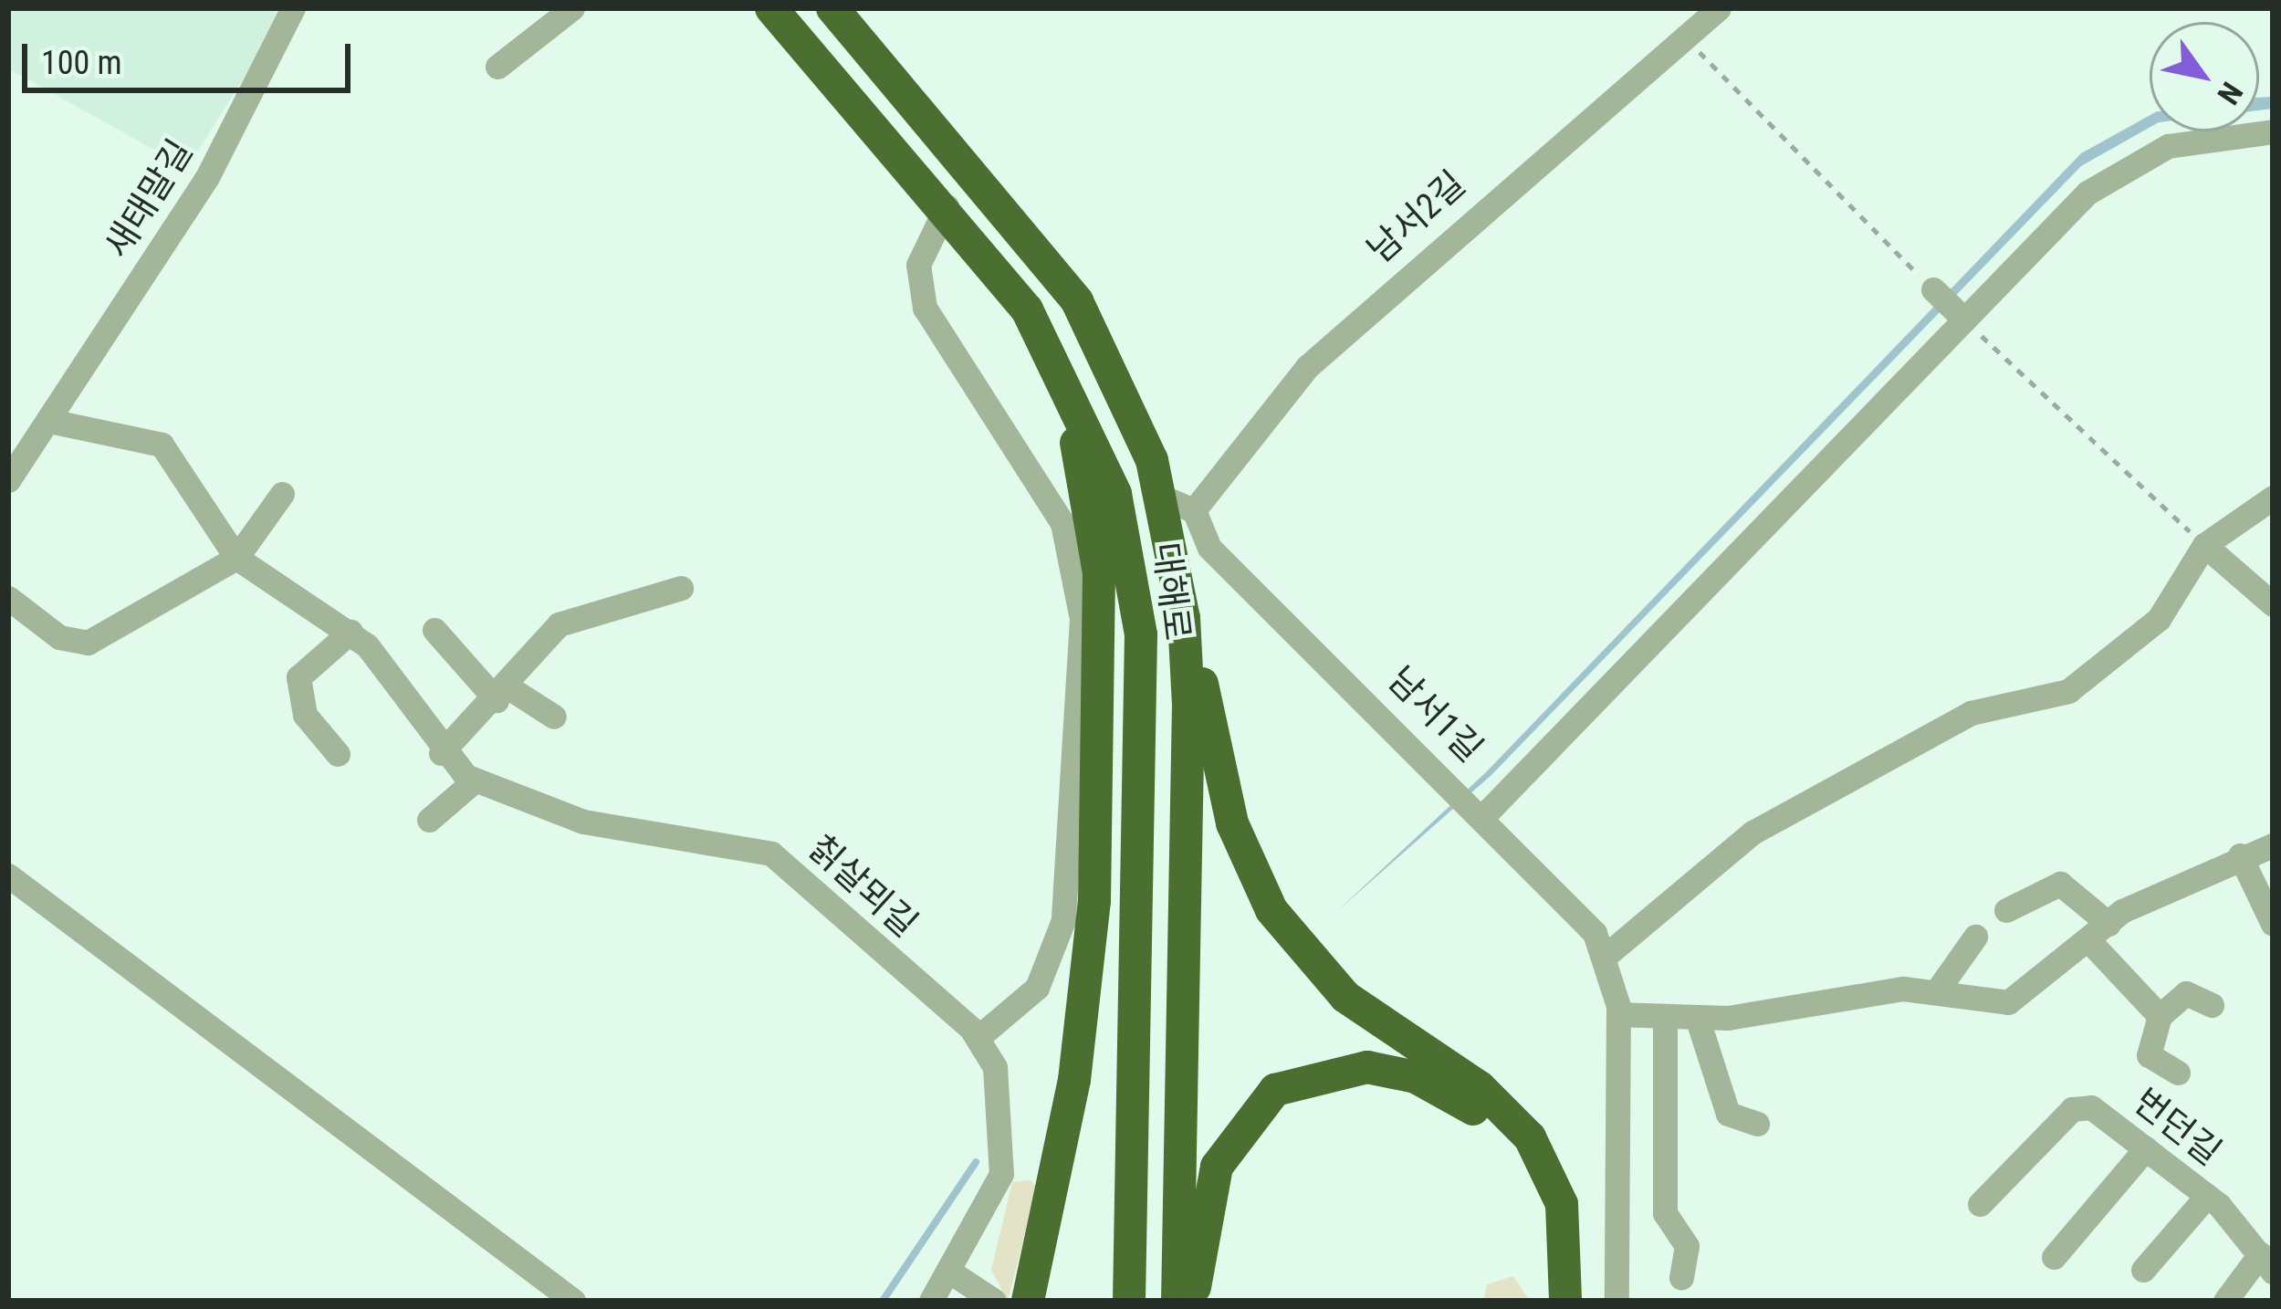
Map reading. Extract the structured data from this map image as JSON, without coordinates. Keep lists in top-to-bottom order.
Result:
{
  "streets": {
    "highway": ["대해로"],
    "street": [
      "새태말길",
      "남서2길",
      "남서1길",
      "칡살뫼길",
      "번던길"
    ]
  },
  "crossings": [
    ["남서2길", "남서1길"]
  ],
  "scale_bar": "100 m",
  "north": "bottom right"
}
